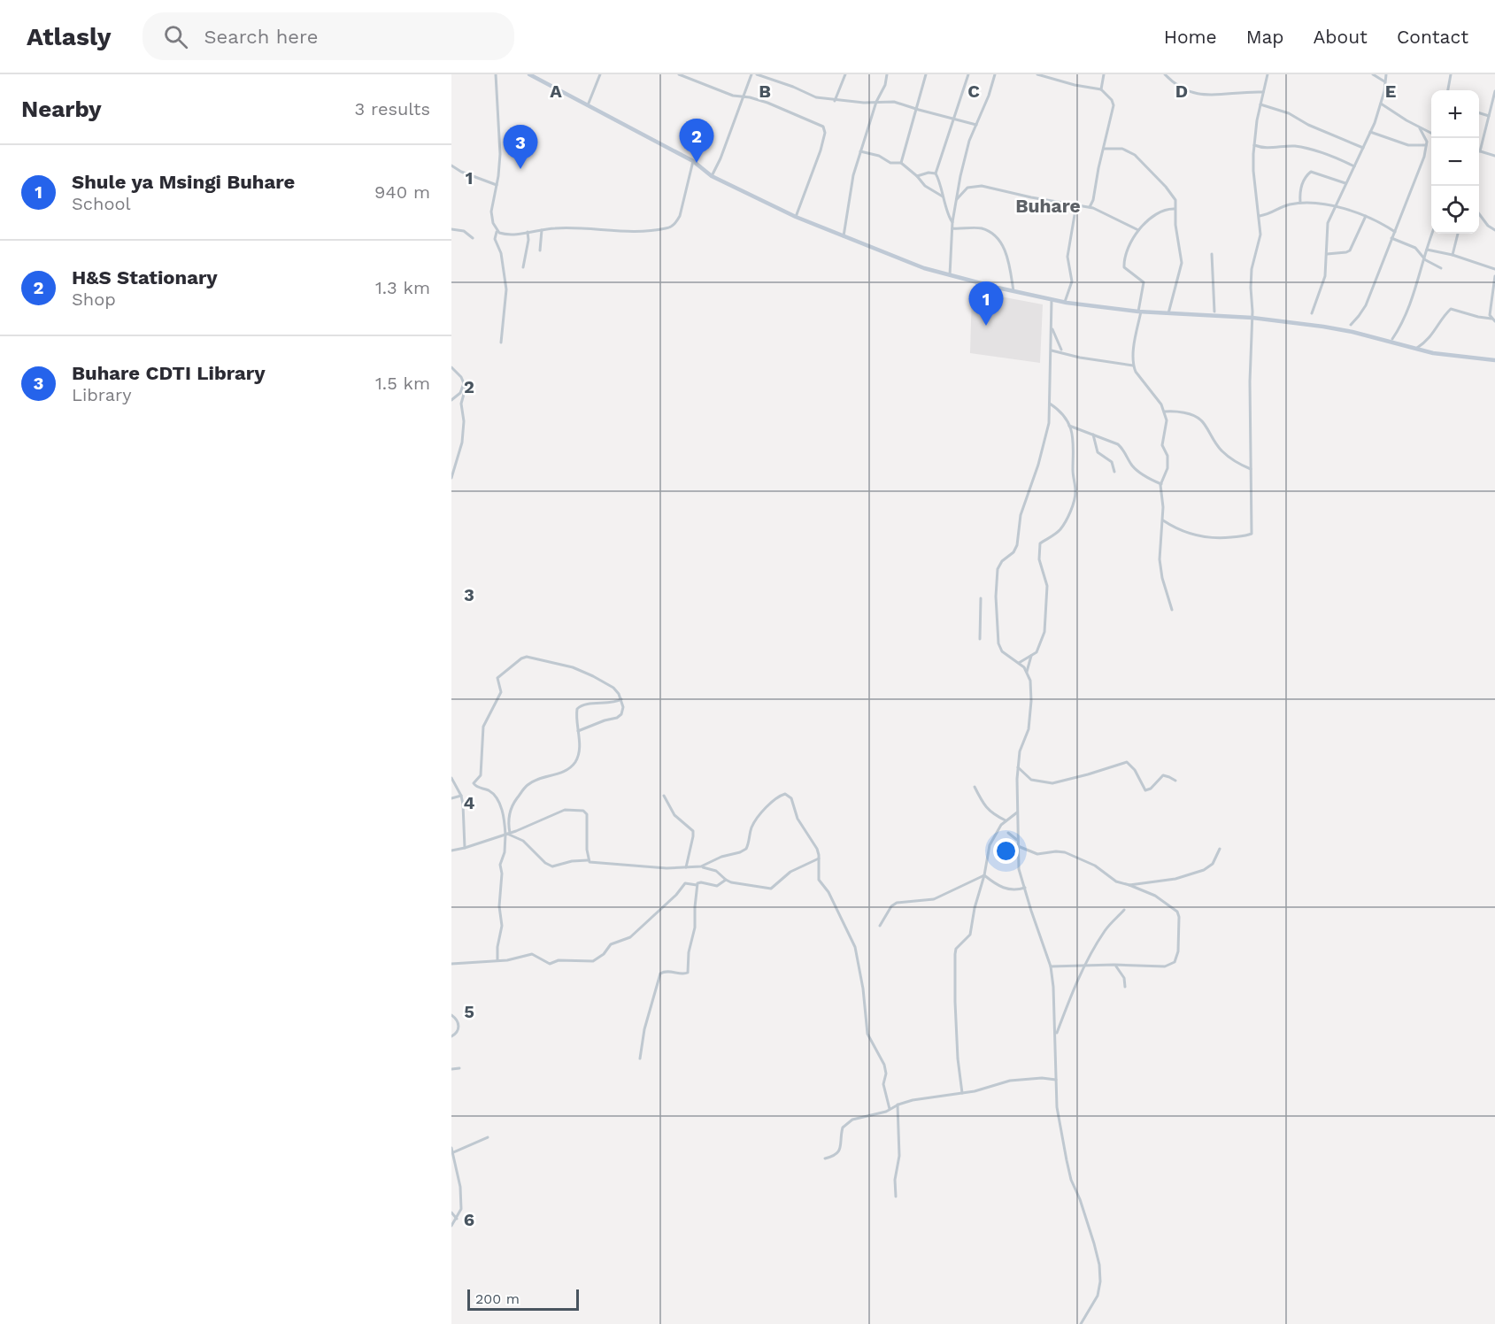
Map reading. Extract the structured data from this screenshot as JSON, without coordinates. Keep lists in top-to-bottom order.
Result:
{
  "districts": ["Buhare"],
  "scale_bar": "200 m",
  "page": {
    "header": "Atlasly",
    "search": "Search here",
    "nav": [
      "Home",
      "Map",
      "About",
      "Contact"
    ],
    "heading": ["Nearby", "3 results"],
    "map_buttons": ["+", "−"],
    "pins": ["2", "3", "1"],
    "list": [
      {
        "mark": "1",
        "name": "Shule ya Msingi Buhare",
        "note": "School",
        "value": "940 m"
      },
      {
        "mark": "2",
        "name": "H&S Stationary",
        "note": "Shop",
        "value": "1.3 km"
      },
      {
        "mark": "3",
        "name": "Buhare CDTI Library",
        "note": "Library",
        "value": "1.5 km"
      }
    ],
    "scale": "200 m"
  },
  "grid": {
    "columns": [
      "A",
      "B",
      "C",
      "D",
      "E"
    ],
    "rows": [
      "1",
      "2",
      "3",
      "4",
      "5",
      "6"
    ]
  }
}
